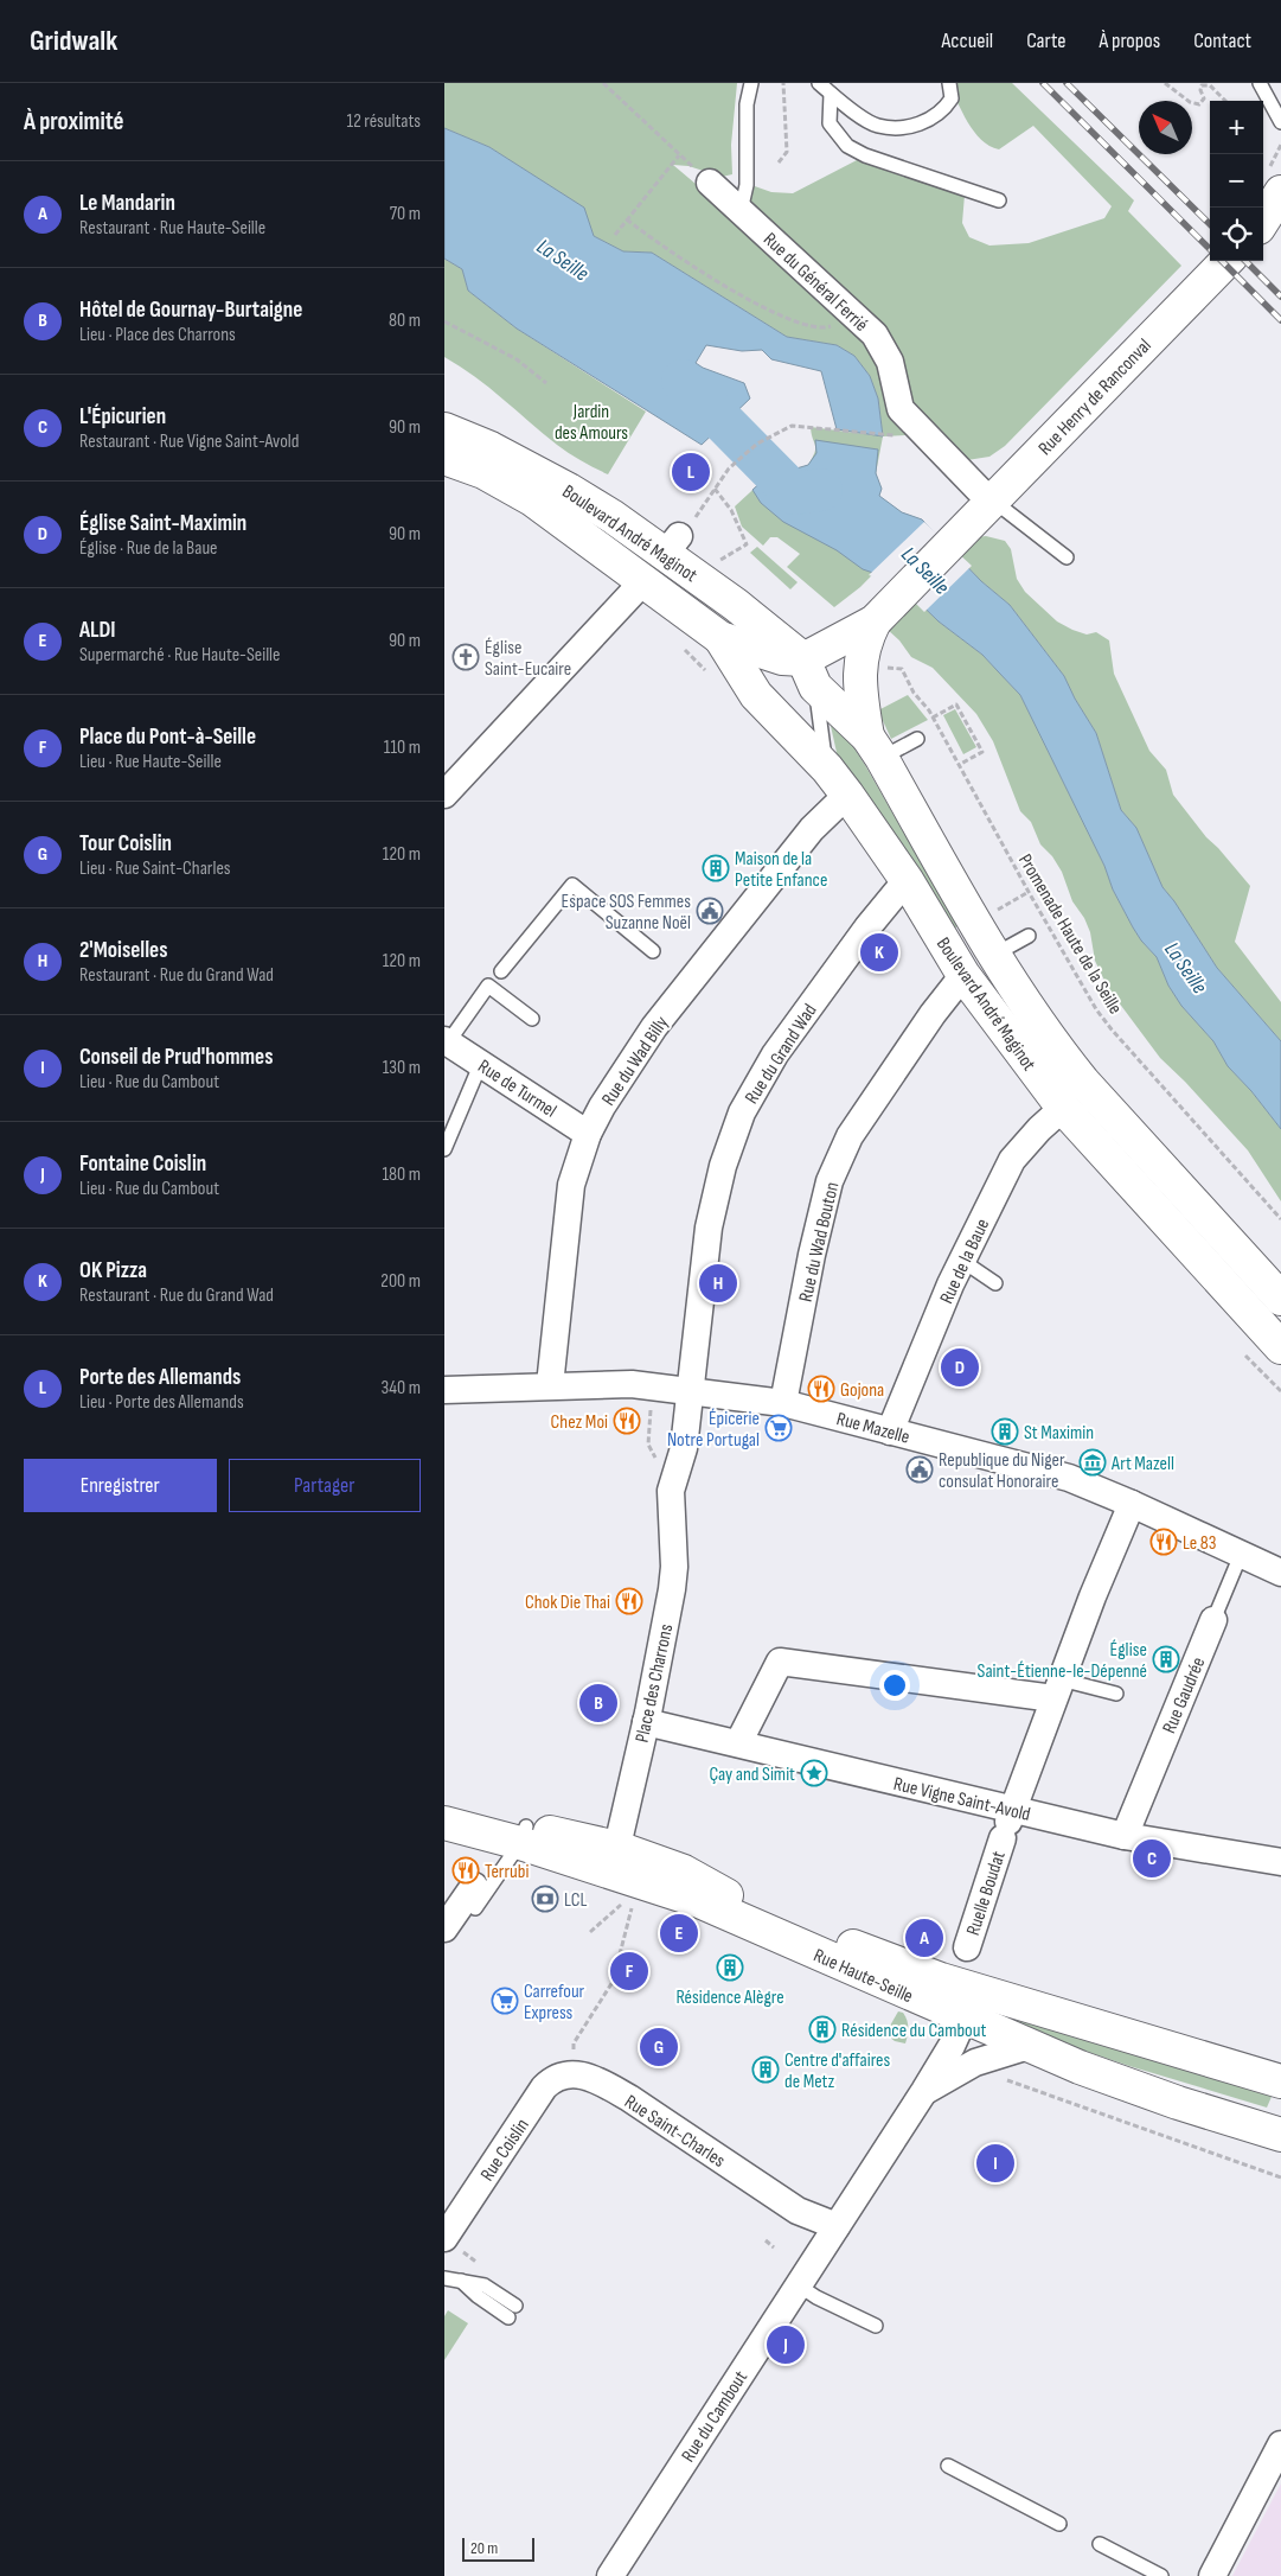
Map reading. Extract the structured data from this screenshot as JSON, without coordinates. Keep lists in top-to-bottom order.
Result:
{
  "streets": {
    "main road": ["Rue Henry de Ranconval", "Boulevard André Maginot", "Rue Haute-Seille"],
    "street": [
      "Rue du Général Ferrié",
      "Rue du Grand Wad",
      "Rue du Wad Billy",
      "Rue de Turmel",
      "Rue du Wad Bouton",
      "Rue de la Baue",
      "Rue Mazelle",
      "Place des Charrons",
      "Rue Gaudrée",
      "Rue Vigne Saint-Avold",
      "Ruelle Boudat",
      "Rue Saint-Charles",
      "Rue Coislin",
      "Rue du Cambout"
    ],
    "path": ["Promenade Haute de la Seille"]
  },
  "crossings": [
    ["Rue du Général Ferrié", "Rue Henry de Ranconval"],
    ["Boulevard André Maginot", "Rue du Grand Wad"],
    ["Boulevard André Maginot", "Rue du Wad Billy"],
    ["Boulevard André Maginot", "Rue du Wad Bouton"],
    ["Boulevard André Maginot", "Rue de la Baue"],
    ["Rue du Grand Wad", "Rue Mazelle"],
    ["Rue du Grand Wad", "Place des Charrons"],
    ["Rue du Wad Billy", "Rue de Turmel"],
    ["Rue du Wad Billy", "Rue Mazelle"],
    ["Rue du Wad Bouton", "Rue Mazelle"],
    ["Rue de la Baue", "Rue Mazelle"],
    ["Rue Mazelle", "Place des Charrons"],
    ["Rue Mazelle", "Rue Gaudrée"],
    ["Rue Mazelle", "Ruelle Boudat"],
    ["Place des Charrons", "Rue Vigne Saint-Avold"],
    ["Place des Charrons", "Rue Haute-Seille"],
    ["Rue Gaudrée", "Rue Vigne Saint-Avold"],
    ["Rue Vigne Saint-Avold", "Ruelle Boudat"],
    ["Rue Haute-Seille", "Rue du Cambout"],
    ["Rue Saint-Charles", "Rue Coislin"],
    ["Rue Saint-Charles", "Rue du Cambout"]
  ],
  "water": ["La Seille"],
  "parks": ["Jardin des Amours"],
  "places": {
    "church": ["Église Saint-Eucaire"],
    "building": [
      "Maison de la Petite Enfance",
      "St Maximin",
      "Église Saint-Étienne-le-Dépenné",
      "Résidence Alègre",
      "Résidence du Cambout",
      "Centre d'affaires de Metz"
    ],
    "public building": ["Espace SOS Femmes Suzanne Noël", "Republique du Niger consulat Honoraire"],
    "restaurant": [
      "Gojona",
      "Chez Moi",
      "Le 83",
      "Chok Die Thai",
      "Terrubi"
    ],
    "supermarket": ["Épicerie Notre Portugal", "Carrefour Express"],
    "museum": ["Art Mazell"],
    "place": ["Çay and Simit"],
    "bank": ["LCL"]
  },
  "scale_bar": "20 m",
  "north": "top left",
  "page": {
    "header": "Gridwalk",
    "nav": [
      "Accueil",
      "Carte",
      "À propos",
      "Contact"
    ],
    "heading": ["À proximité", "12 résultats"],
    "map_buttons": ["+", "−"],
    "list": [
      {
        "mark": "A",
        "name": "Le Mandarin",
        "note": "Restaurant · Rue Haute-Seille",
        "value": "70 m"
      },
      {
        "mark": "B",
        "name": "Hôtel de Gournay-Burtaigne",
        "note": "Lieu · Place des Charrons",
        "value": "80 m"
      },
      {
        "mark": "C",
        "name": "L'Épicurien",
        "note": "Restaurant · Rue Vigne Saint-Avold",
        "value": "90 m"
      },
      {
        "mark": "D",
        "name": "Église Saint-Maximin",
        "note": "Église · Rue de la Baue",
        "value": "90 m"
      },
      {
        "mark": "E",
        "name": "ALDI",
        "note": "Supermarché · Rue Haute-Seille",
        "value": "90 m"
      },
      {
        "mark": "F",
        "name": "Place du Pont-à-Seille",
        "note": "Lieu · Rue Haute-Seille",
        "value": "110 m"
      },
      {
        "mark": "G",
        "name": "Tour Coislin",
        "note": "Lieu · Rue Saint-Charles",
        "value": "120 m"
      },
      {
        "mark": "H",
        "name": "2'Moiselles",
        "note": "Restaurant · Rue du Grand Wad",
        "value": "120 m"
      },
      {
        "mark": "I",
        "name": "Conseil de Prud'hommes",
        "note": "Lieu · Rue du Cambout",
        "value": "130 m"
      },
      {
        "mark": "J",
        "name": "Fontaine Coislin",
        "note": "Lieu · Rue du Cambout",
        "value": "180 m"
      },
      {
        "mark": "K",
        "name": "OK Pizza",
        "note": "Restaurant · Rue du Grand Wad",
        "value": "200 m"
      },
      {
        "mark": "L",
        "name": "Porte des Allemands",
        "note": "Lieu · Porte des Allemands",
        "value": "340 m"
      }
    ],
    "pins": [
      "L",
      "K",
      "H",
      "D",
      "B",
      "C",
      "E",
      "A",
      "F",
      "G",
      "I",
      "J"
    ],
    "buttons": ["Enregistrer", "Partager"],
    "scale": "20 m"
  }
}
